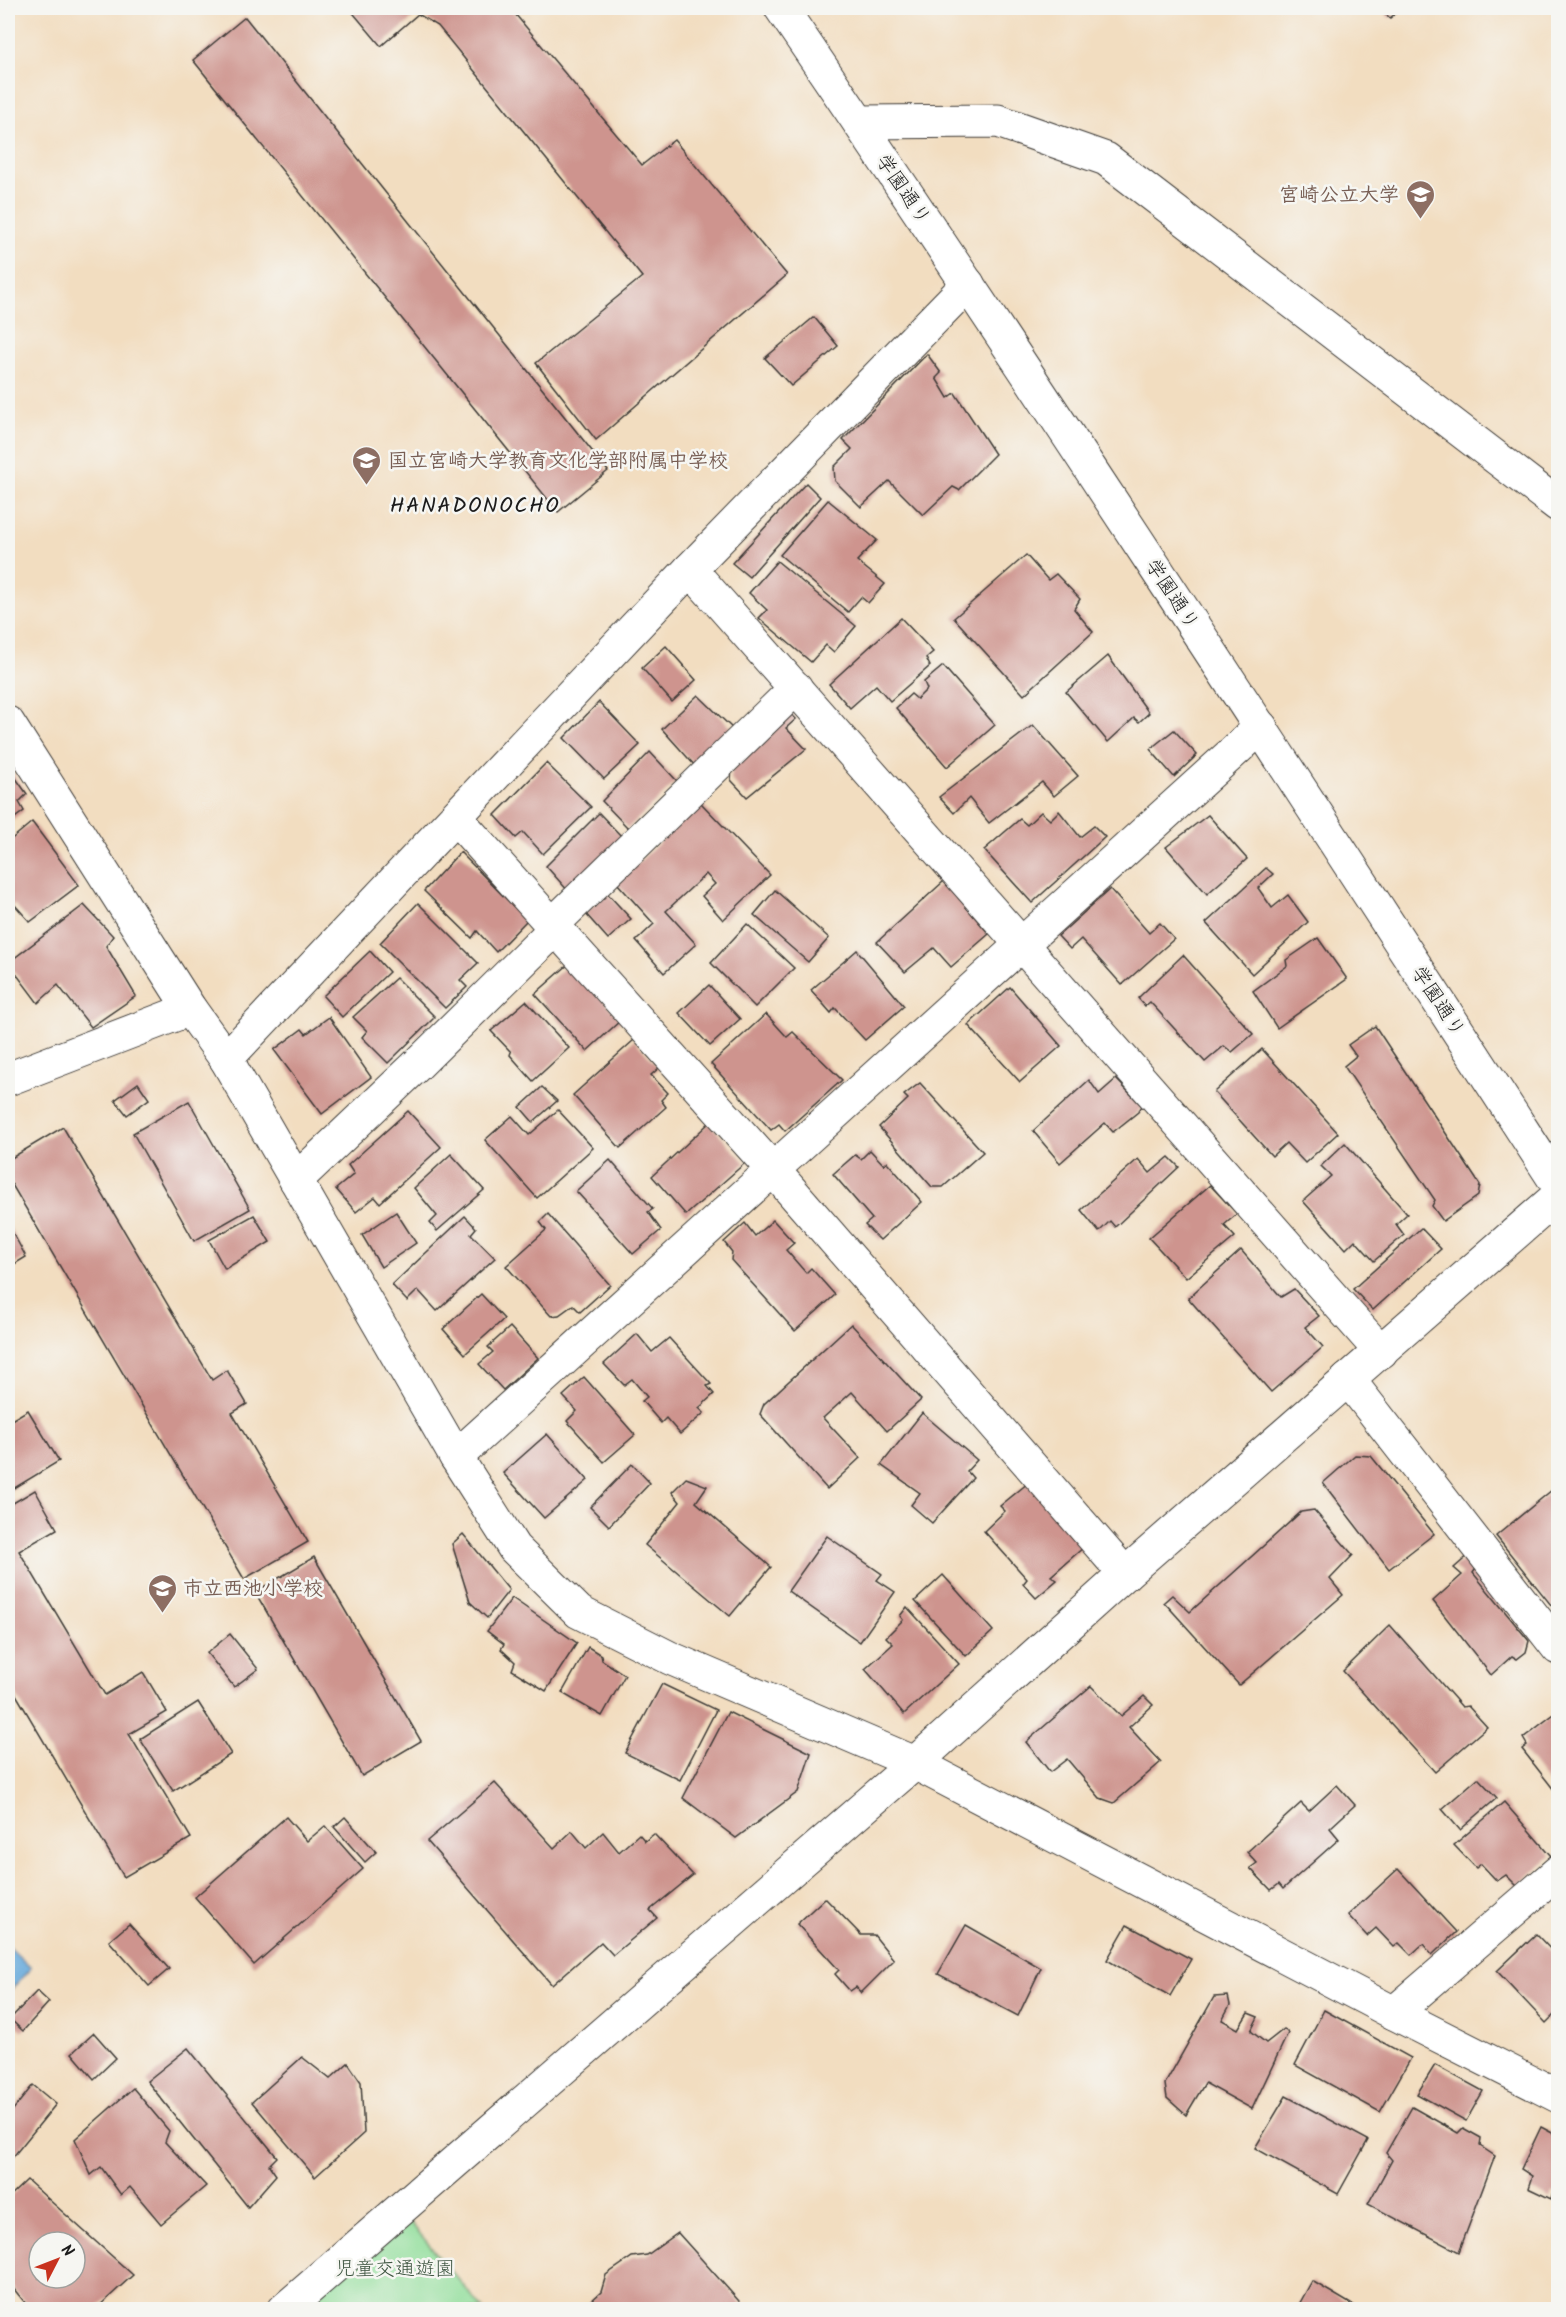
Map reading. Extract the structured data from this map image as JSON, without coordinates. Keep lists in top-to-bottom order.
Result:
{
  "streets": {
    "street": ["学園通り"]
  },
  "districts": ["HANADONOCHO"],
  "parks": ["児童交通遊園"],
  "places": {
    "school or university": ["宮崎公立大学", "国立宮崎大学教育文化学部附属中学校", "市立西池小学校"]
  },
  "north": "top right"
}
